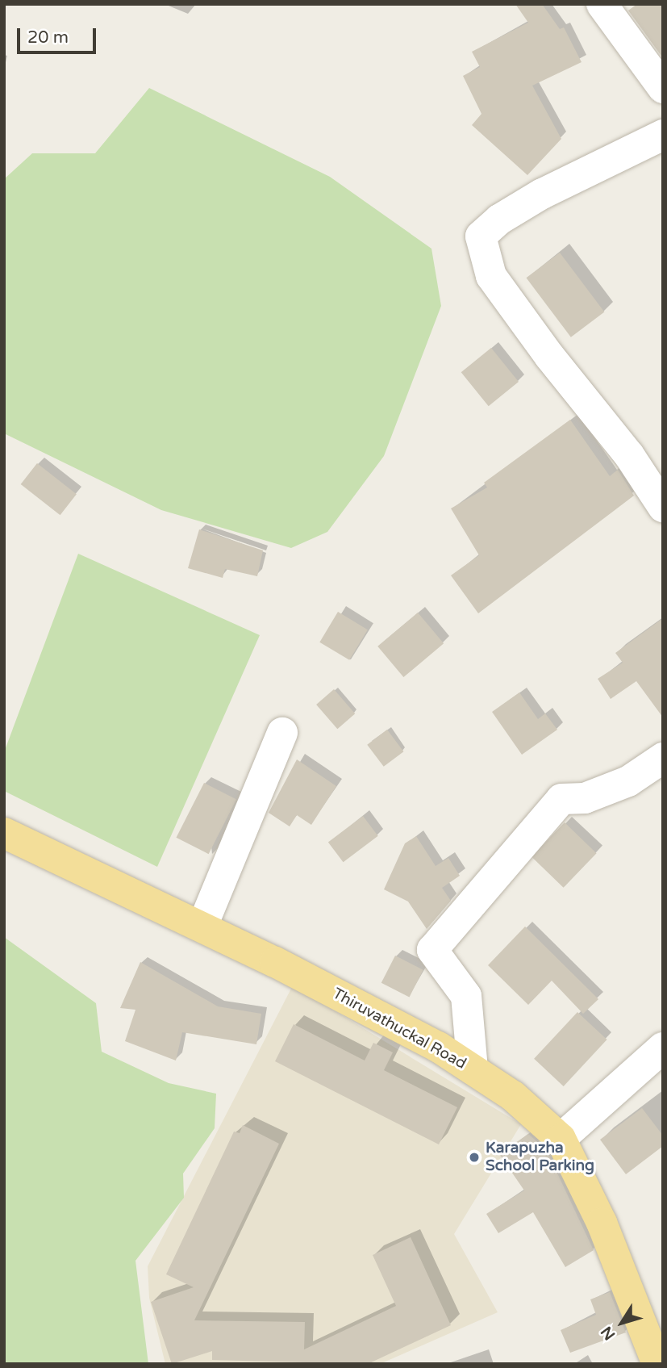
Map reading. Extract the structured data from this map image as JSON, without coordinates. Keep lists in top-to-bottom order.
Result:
{
  "streets": {
    "main road": ["Thiruvathuckal Road"]
  },
  "places": ["Karapuzha School Parking"],
  "scale_bar": "20 m",
  "north": "bottom left"
}
